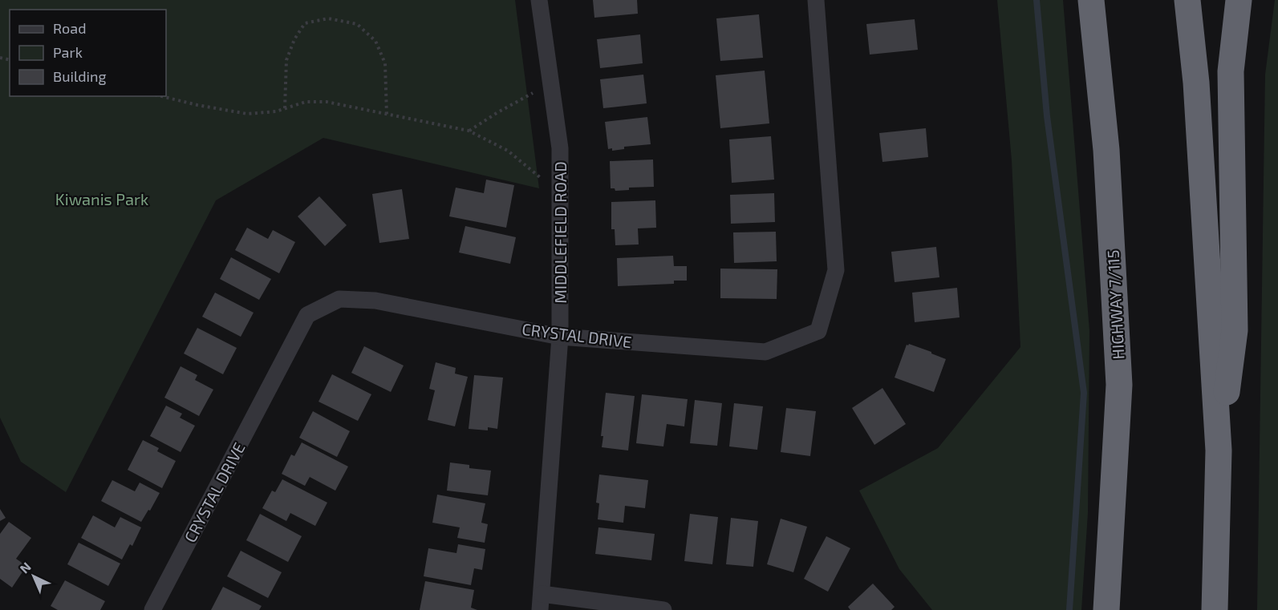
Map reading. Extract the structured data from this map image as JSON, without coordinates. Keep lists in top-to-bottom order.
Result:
{
  "streets": {
    "highway": ["HIGHWAY 7/115"],
    "street": ["MIDDLEFIELD ROAD", "CRYSTAL DRIVE"]
  },
  "crossings": [
    ["MIDDLEFIELD ROAD", "CRYSTAL DRIVE"]
  ],
  "parks": ["Kiwanis Park"],
  "legend": ["Road", "Park", "Building"],
  "north": "top left"
}
